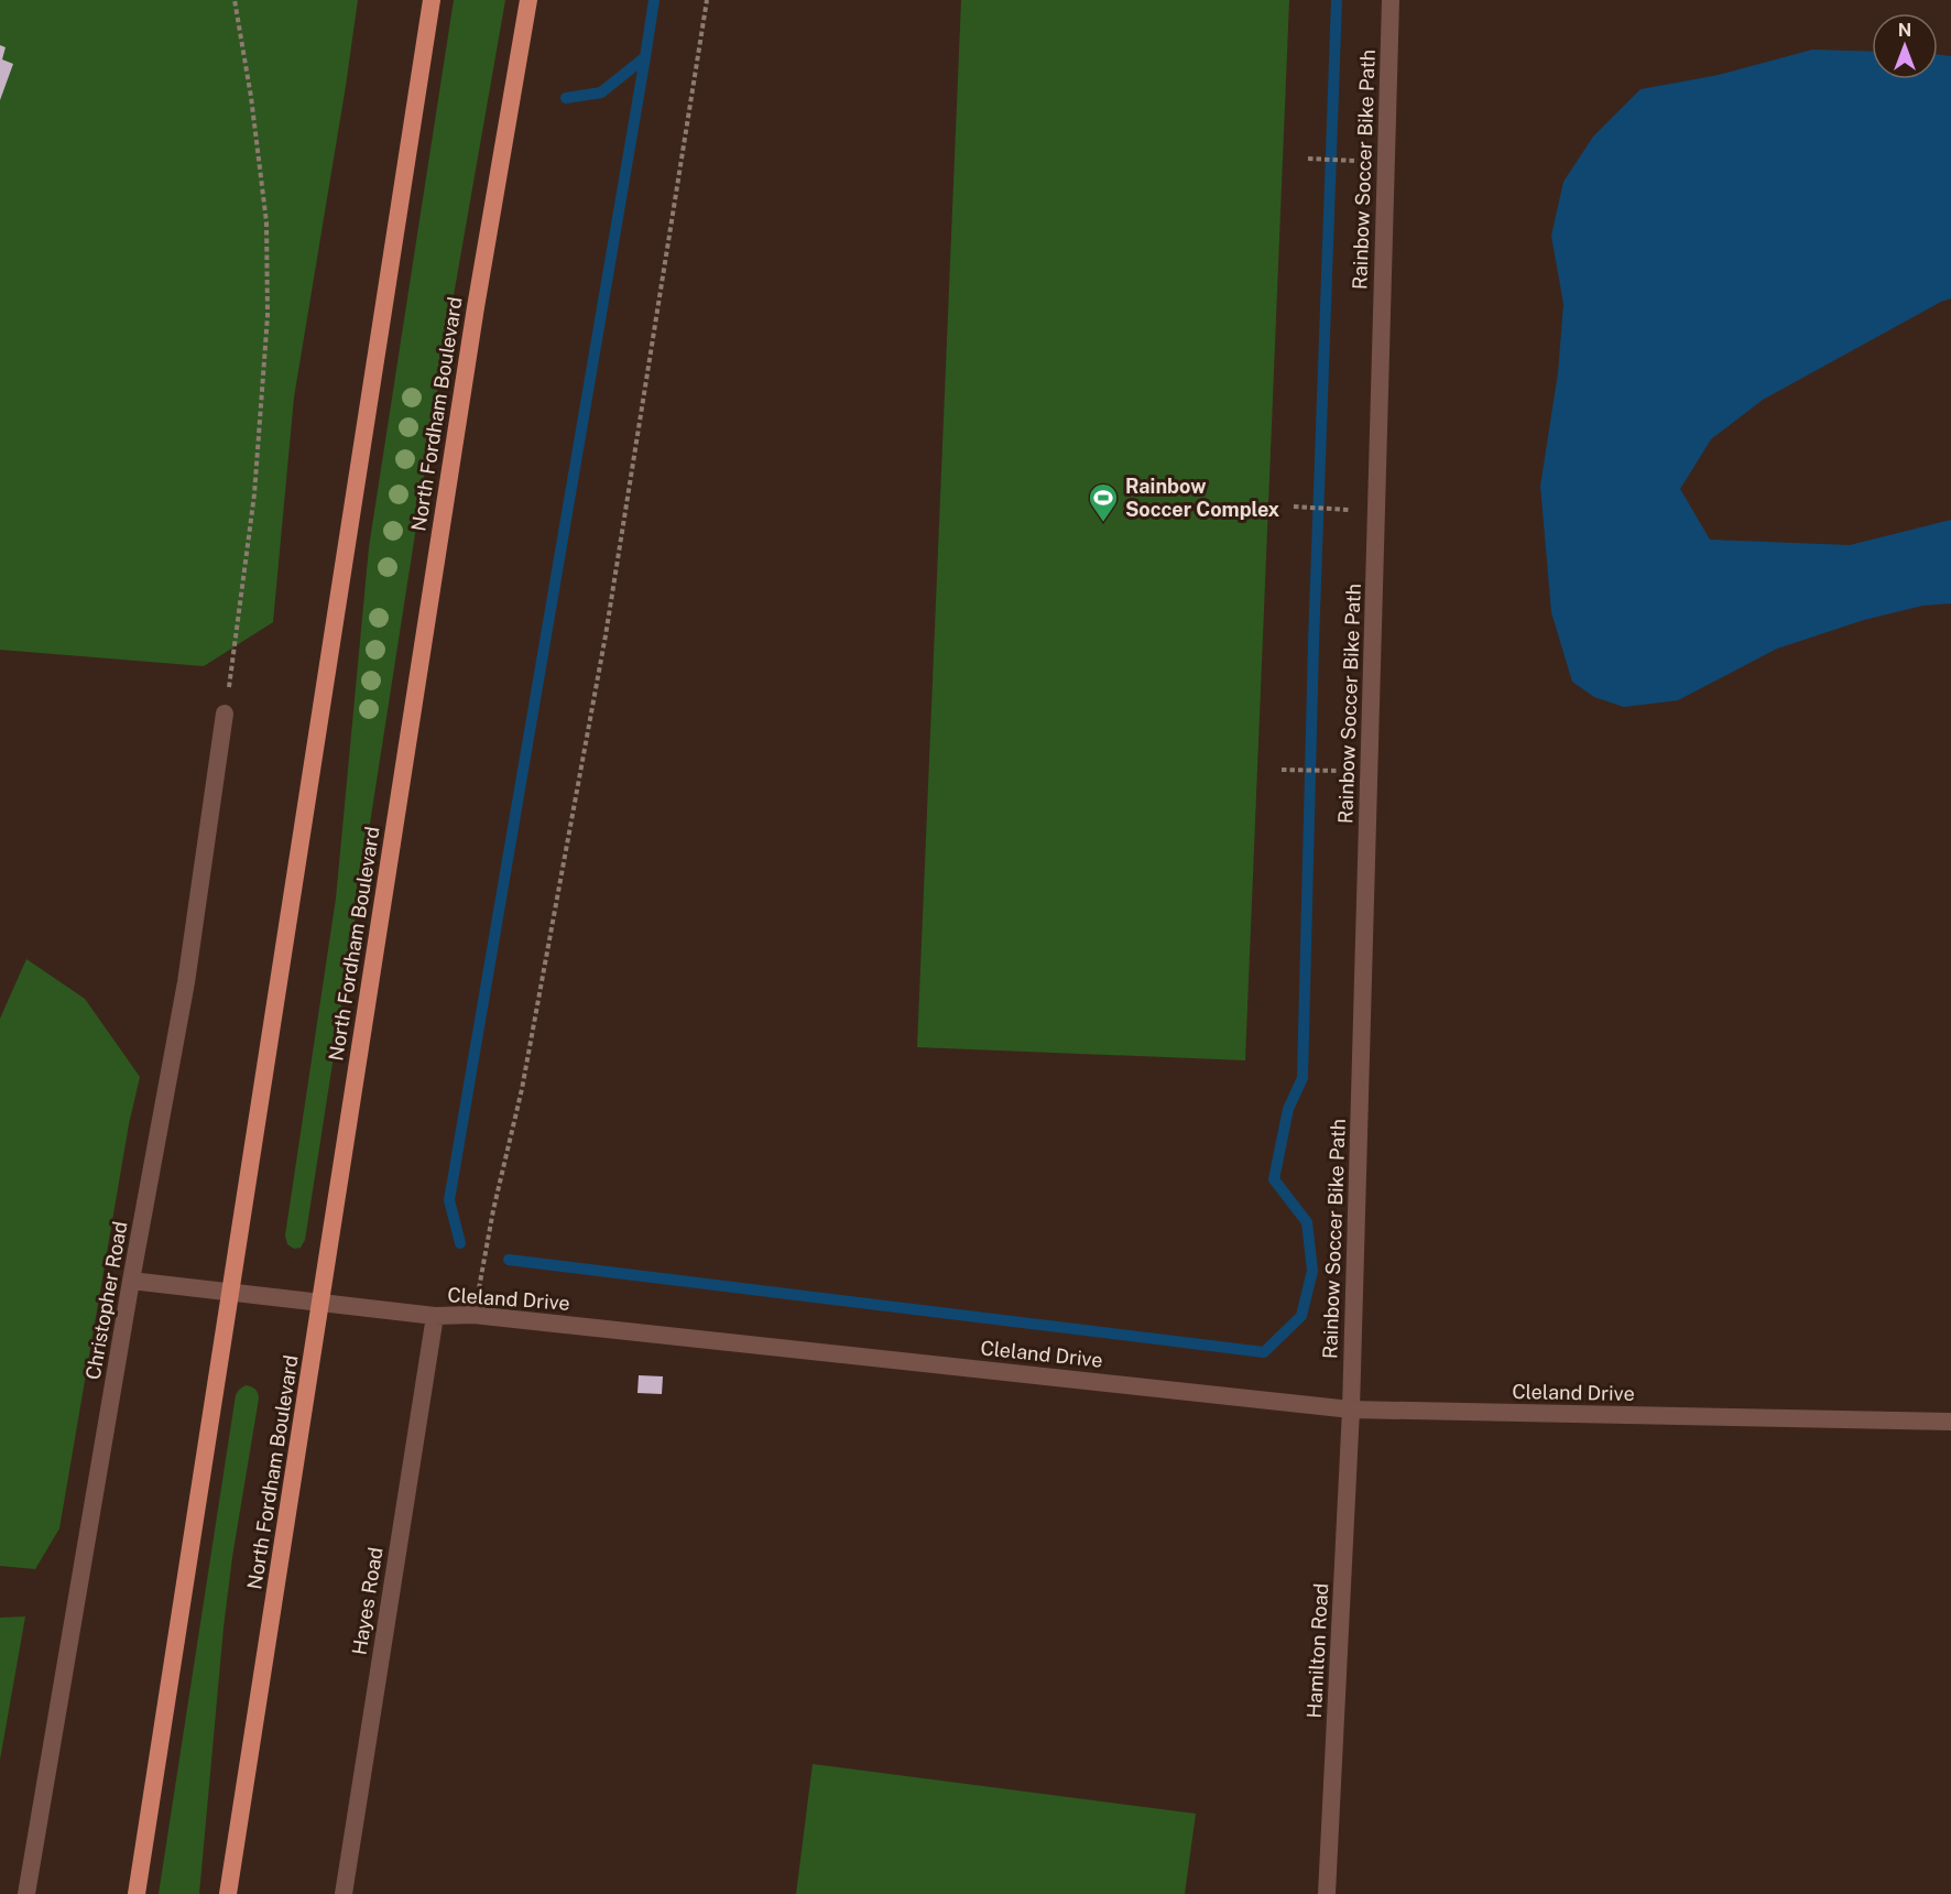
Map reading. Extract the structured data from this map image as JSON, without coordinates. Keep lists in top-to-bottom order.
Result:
{
  "streets": {
    "highway": ["North Fordham Boulevard"],
    "street": [
      "Rainbow Soccer Bike Path",
      "Cleland Drive",
      "Christopher Road",
      "Hayes Road",
      "Hamilton Road"
    ]
  },
  "crossings": [
    ["Rainbow Soccer Bike Path", "Cleland Drive"],
    ["Rainbow Soccer Bike Path", "Hamilton Road"],
    ["North Fordham Boulevard", "Cleland Drive"],
    ["Cleland Drive", "Christopher Road"],
    ["Cleland Drive", "Hayes Road"],
    ["Cleland Drive", "Hamilton Road"]
  ],
  "places": {
    "sports": ["Rainbow Soccer Complex"]
  },
  "north": "top"
}
